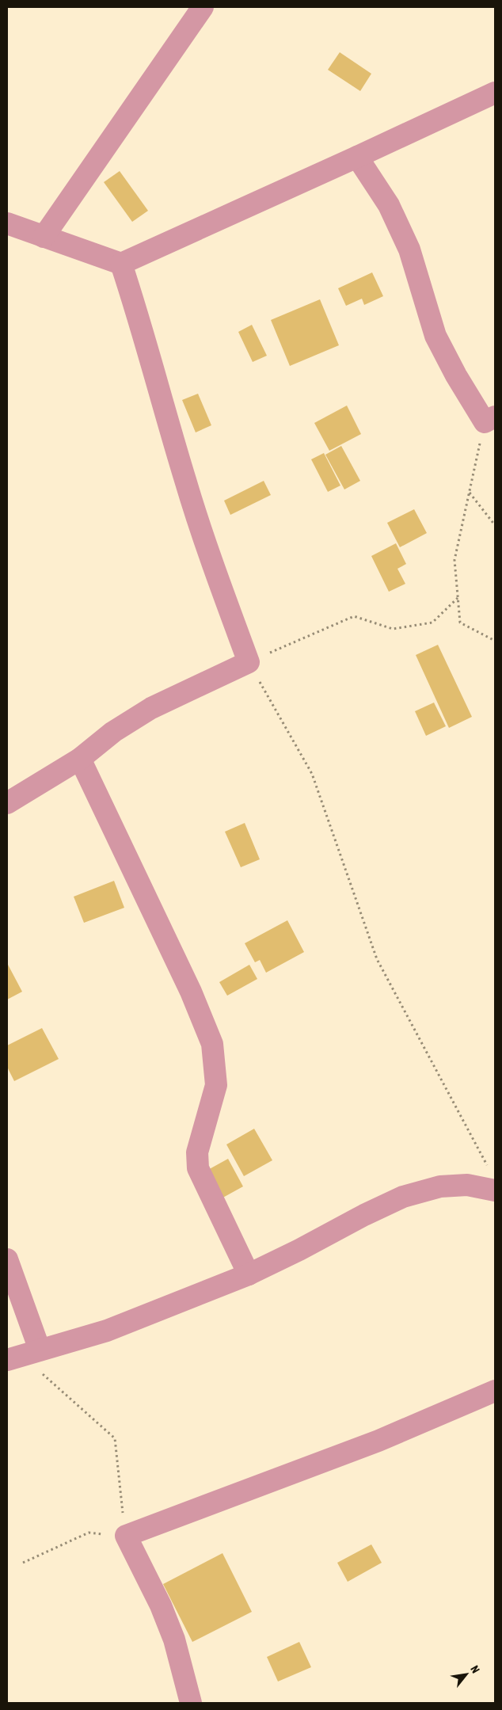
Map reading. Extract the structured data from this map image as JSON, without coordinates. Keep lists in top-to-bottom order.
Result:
{
  "north": "top right"
}
